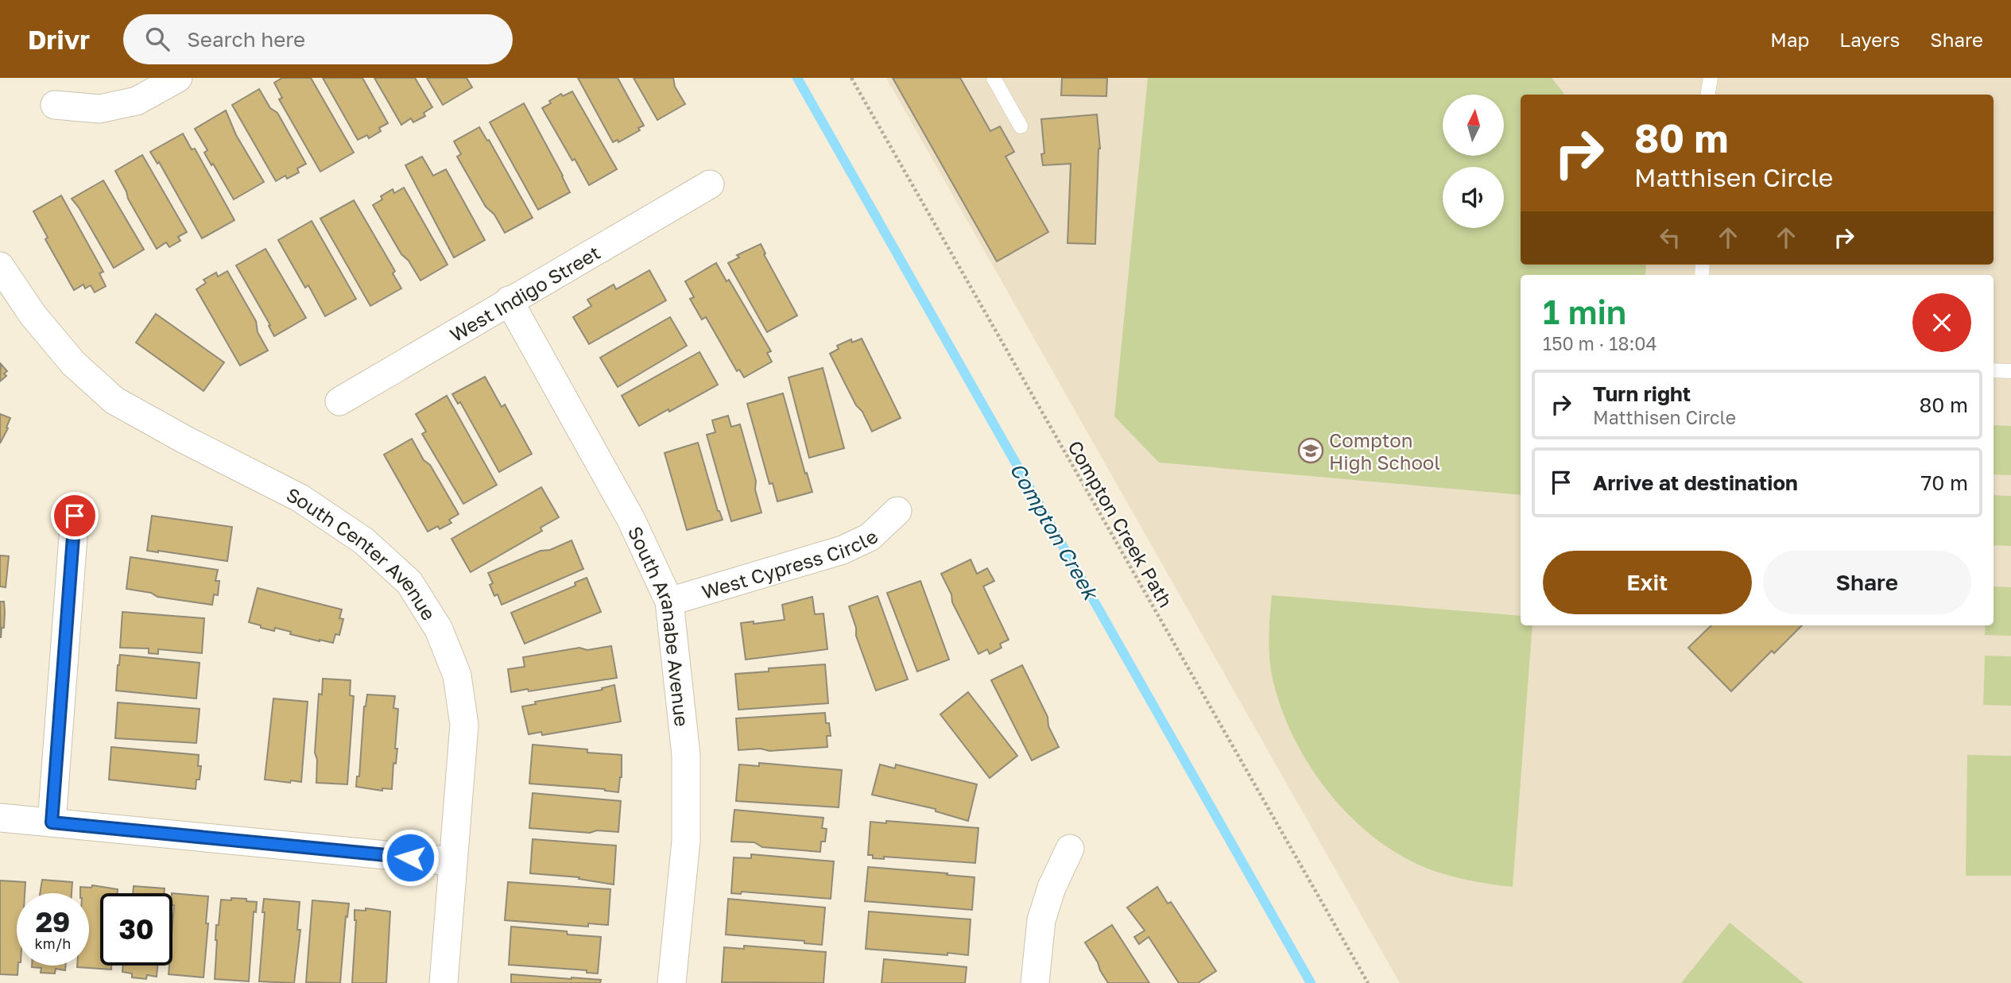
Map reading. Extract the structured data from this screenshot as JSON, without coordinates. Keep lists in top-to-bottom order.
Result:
{
  "streets": {
    "street": [
      "West Indigo Street",
      "South Center Avenue",
      "West Cypress Circle",
      "South Aranabe Avenue"
    ],
    "path": ["Compton Creek Path"]
  },
  "crossings": [
    ["West Indigo Street", "South Aranabe Avenue"],
    ["West Cypress Circle", "South Aranabe Avenue"]
  ],
  "water": ["Compton Creek"],
  "places": {
    "school or university": ["Compton High School"]
  },
  "north": "top",
  "page": {
    "header": "Drivr",
    "search": "Search here",
    "nav": ["Map", "Layers", "Share"],
    "turn": ["80 m", "Matthisen Circle"],
    "heading": ["1 min", "150 m · 18:04"],
    "list": [
      {
        "name": "Turn right",
        "note": "Matthisen Circle",
        "value": "80 m"
      },
      {
        "name": "Arrive at destination",
        "value": "70 m"
      }
    ],
    "buttons": ["Exit", "Share"],
    "speed": "29 km/h",
    "limit": "30"
  }
}
